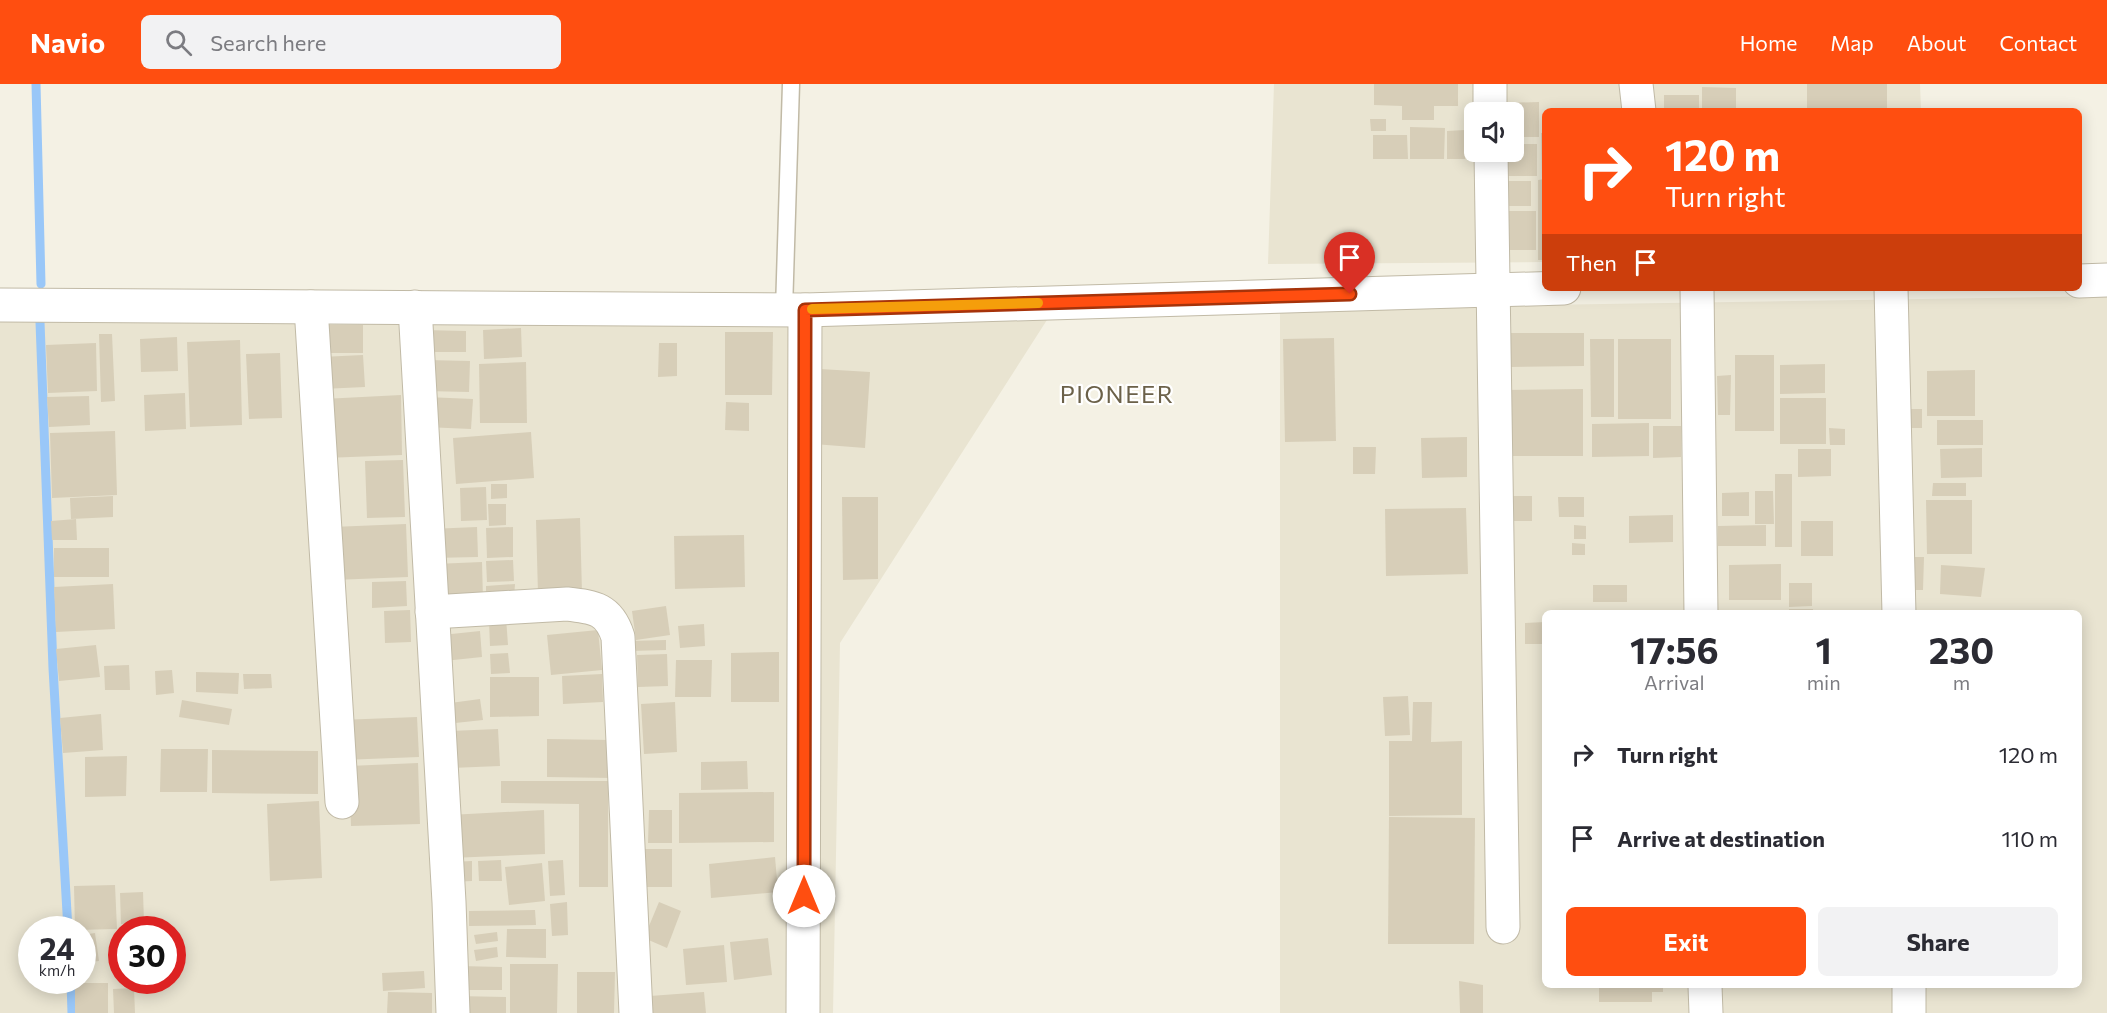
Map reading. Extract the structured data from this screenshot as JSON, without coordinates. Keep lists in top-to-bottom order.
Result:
{
  "districts": ["PIONEER"],
  "page": {
    "header": "Navio",
    "search": "Search here",
    "nav": [
      "Home",
      "Map",
      "About",
      "Contact"
    ],
    "turn": ["120 m", "Turn right"],
    "then": "Then",
    "eta": [
      "17:56",
      "Arrival",
      "1",
      "min",
      "230",
      "m"
    ],
    "list": [
      {
        "name": "Turn right",
        "value": "120 m"
      },
      {
        "name": "Arrive at destination",
        "value": "110 m"
      }
    ],
    "buttons": ["Exit", "Share"],
    "speed": "24 km/h",
    "limit": "30"
  }
}
